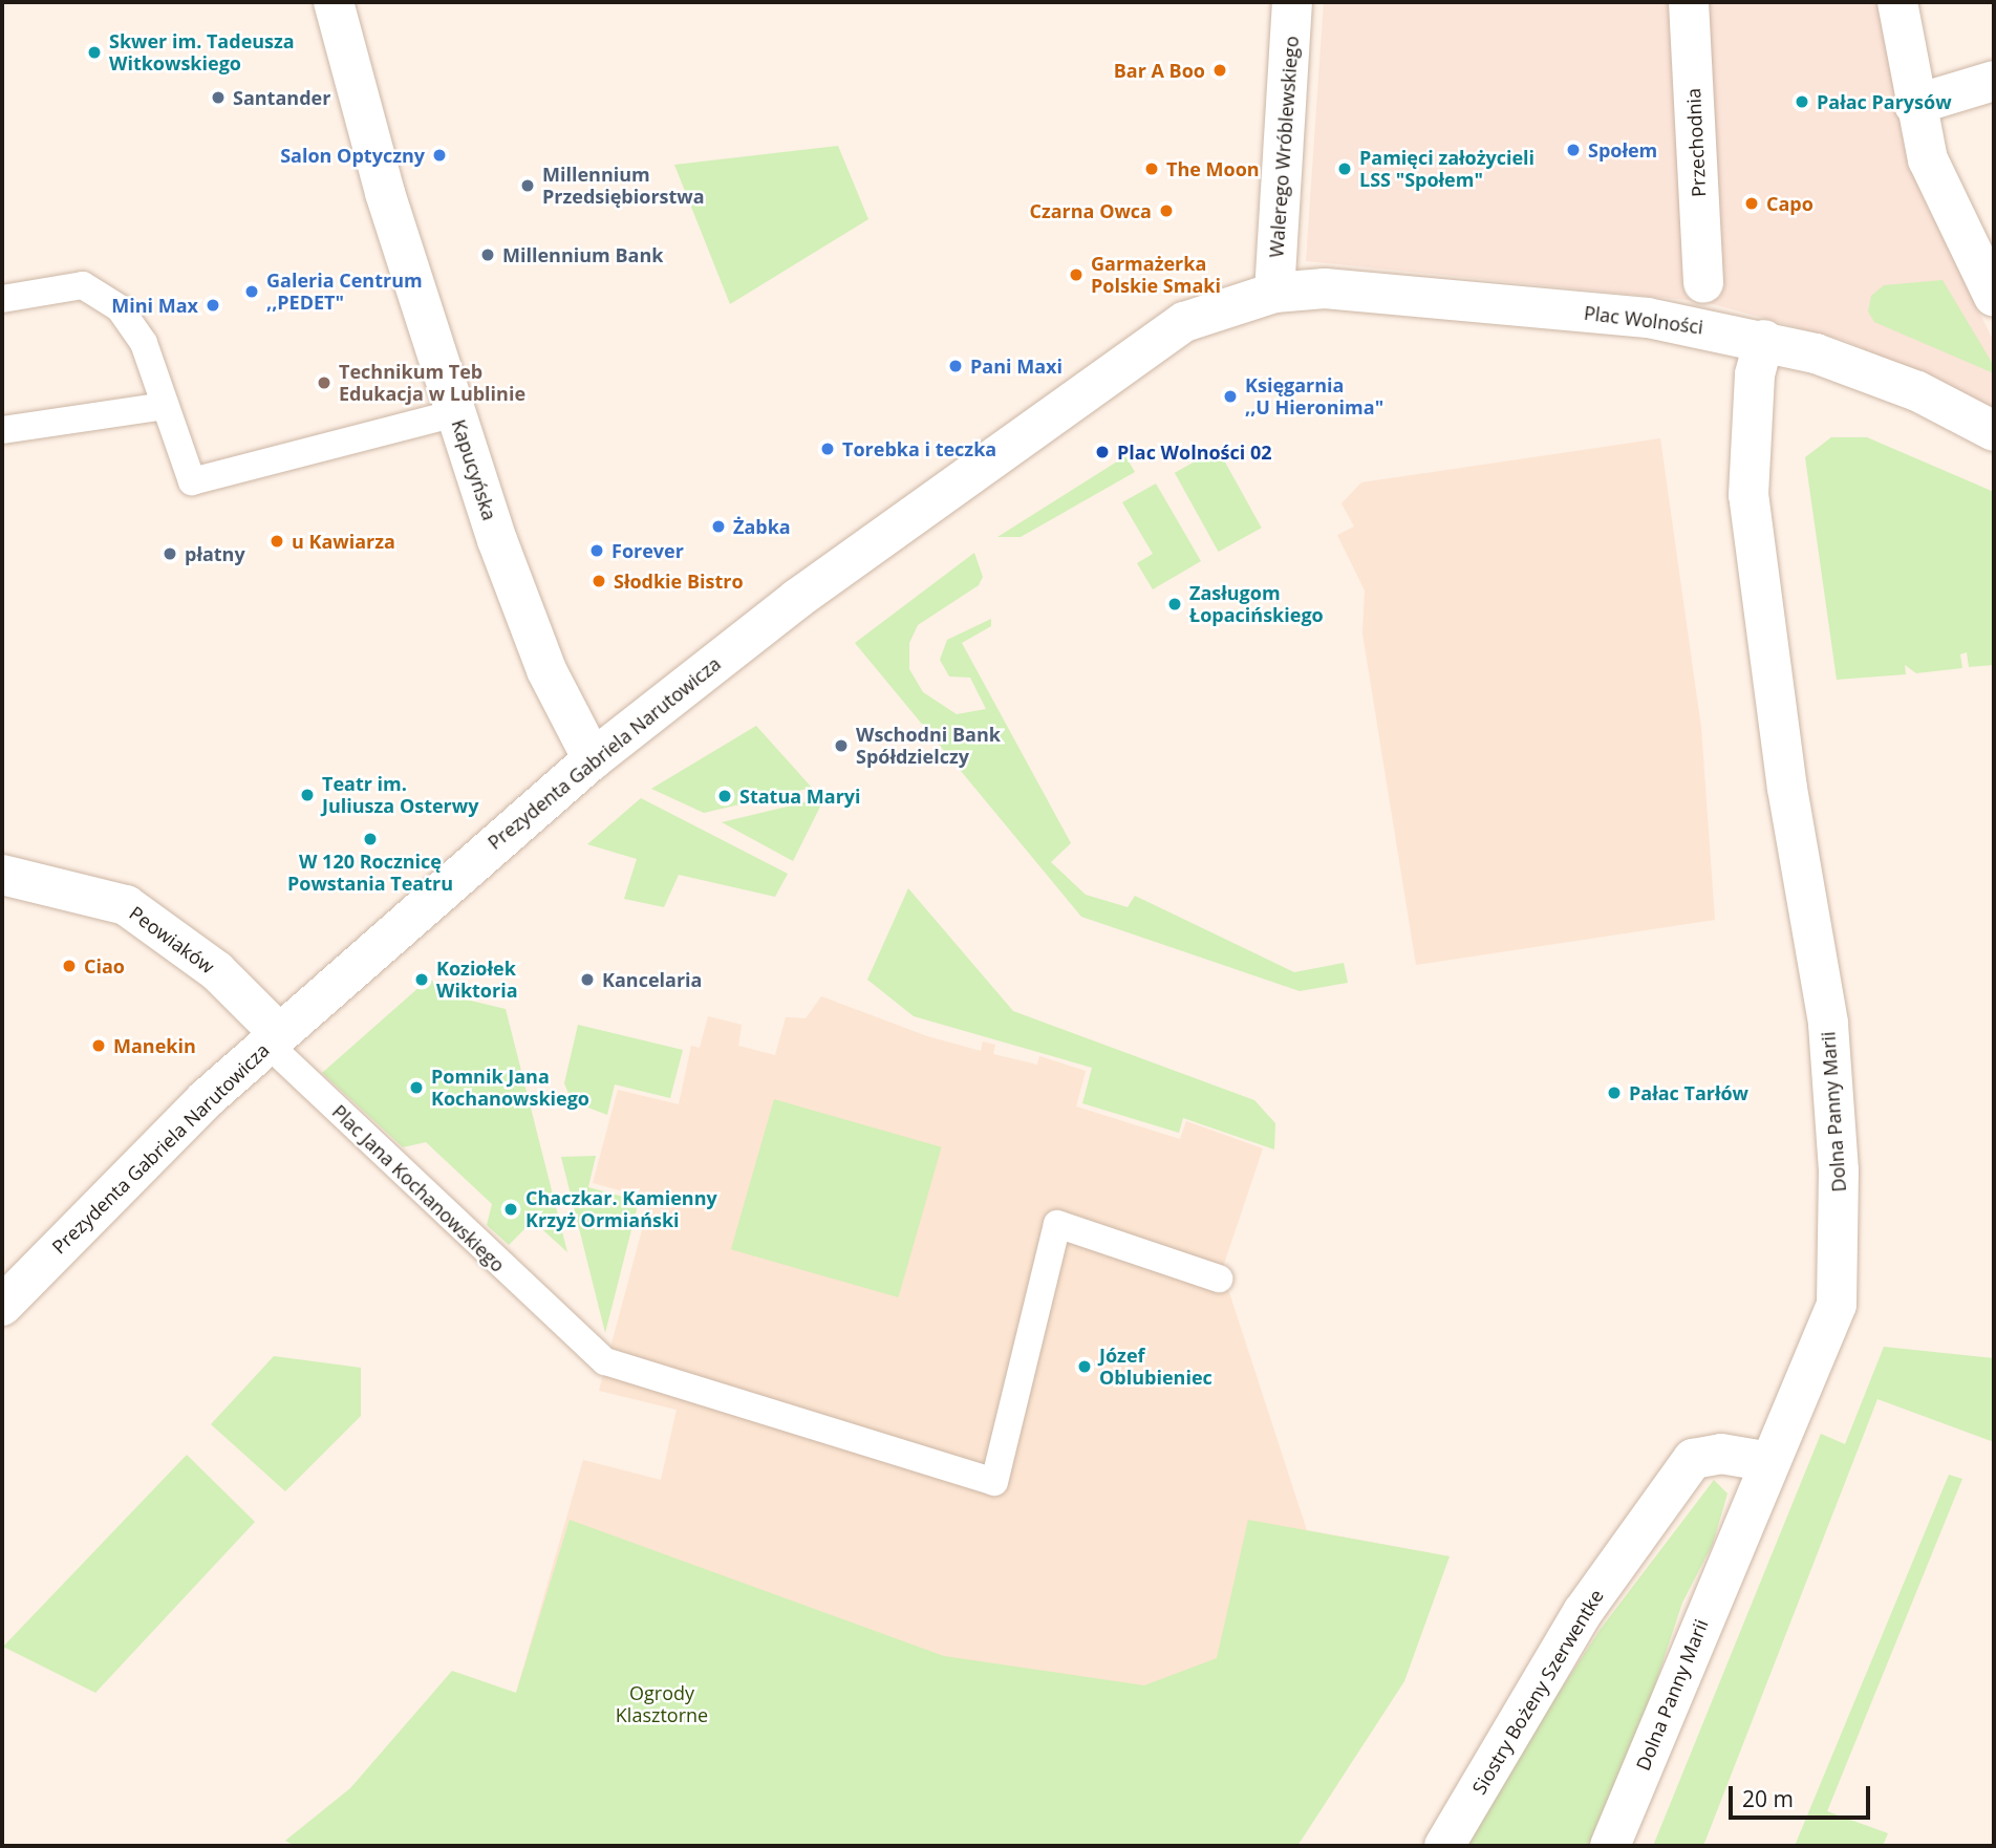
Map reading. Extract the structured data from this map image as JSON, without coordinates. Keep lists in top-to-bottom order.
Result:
{
  "streets": {
    "street": [
      "Przechodnia",
      "Walerego Wróblewskiego",
      "Plac Wolności",
      "Kapucyńska",
      "Prezydenta Gabriela Narutowicza",
      "Peowiaków",
      "Dolna Panny Marii",
      "Siostry Bożeny Szerwentke"
    ],
    "lane": ["Plac Jana Kochanowskiego"]
  },
  "crossings": [
    ["Walerego Wróblewskiego", "Plac Wolności"],
    ["Walerego Wróblewskiego", "Prezydenta Gabriela Narutowicza"],
    ["Plac Wolności", "Prezydenta Gabriela Narutowicza"],
    ["Plac Wolności", "Dolna Panny Marii"],
    ["Kapucyńska", "Prezydenta Gabriela Narutowicza"],
    ["Prezydenta Gabriela Narutowicza", "Peowiaków"],
    ["Prezydenta Gabriela Narutowicza", "Plac Jana Kochanowskiego"],
    ["Peowiaków", "Plac Jana Kochanowskiego"],
    ["Dolna Panny Marii", "Siostry Bożeny Szerwentke"]
  ],
  "parks": ["Ogrody Klasztorne"],
  "places": [
    "Skwer im. Tadeusza Witkowskiego",
    "Bar A Boo",
    "Santander",
    "Pałac Parysów",
    "Społem",
    "Salon Optyczny",
    "The Moon",
    "Pamięci założycieli LSS \"Społem\"",
    "Millennium Przedsiębiorstwa",
    "Capo",
    "Czarna Owca",
    "Millennium Bank",
    "Garmażerka Polskie Smaki",
    "Galeria Centrum ,,PEDET\"",
    "Mini Max",
    "Pani Maxi",
    "Technikum Teb Edukacja w Lublinie",
    "Księgarnia ,,U Hieronima\"",
    "Torebka i teczka",
    "Plac Wolności 02",
    "Żabka",
    "u Kawiarza",
    "Forever",
    "płatny",
    "Słodkie Bistro",
    "Zasługom Łopacińskiego",
    "Wschodni Bank Spółdzielczy",
    "Teatr im. Juliusza Osterwy",
    "Statua Maryi",
    "W 120 Rocznicę Powstania Teatru",
    "Ciao",
    "Koziołek Wiktoria",
    "Kancelaria",
    "Manekin",
    "Pomnik Jana Kochanowskiego",
    "Pałac Tarłów",
    "Chaczkar. Kamienny Krzyż Ormiański",
    "Józef Oblubieniec"
  ],
  "scale_bar": "20 m"
}
